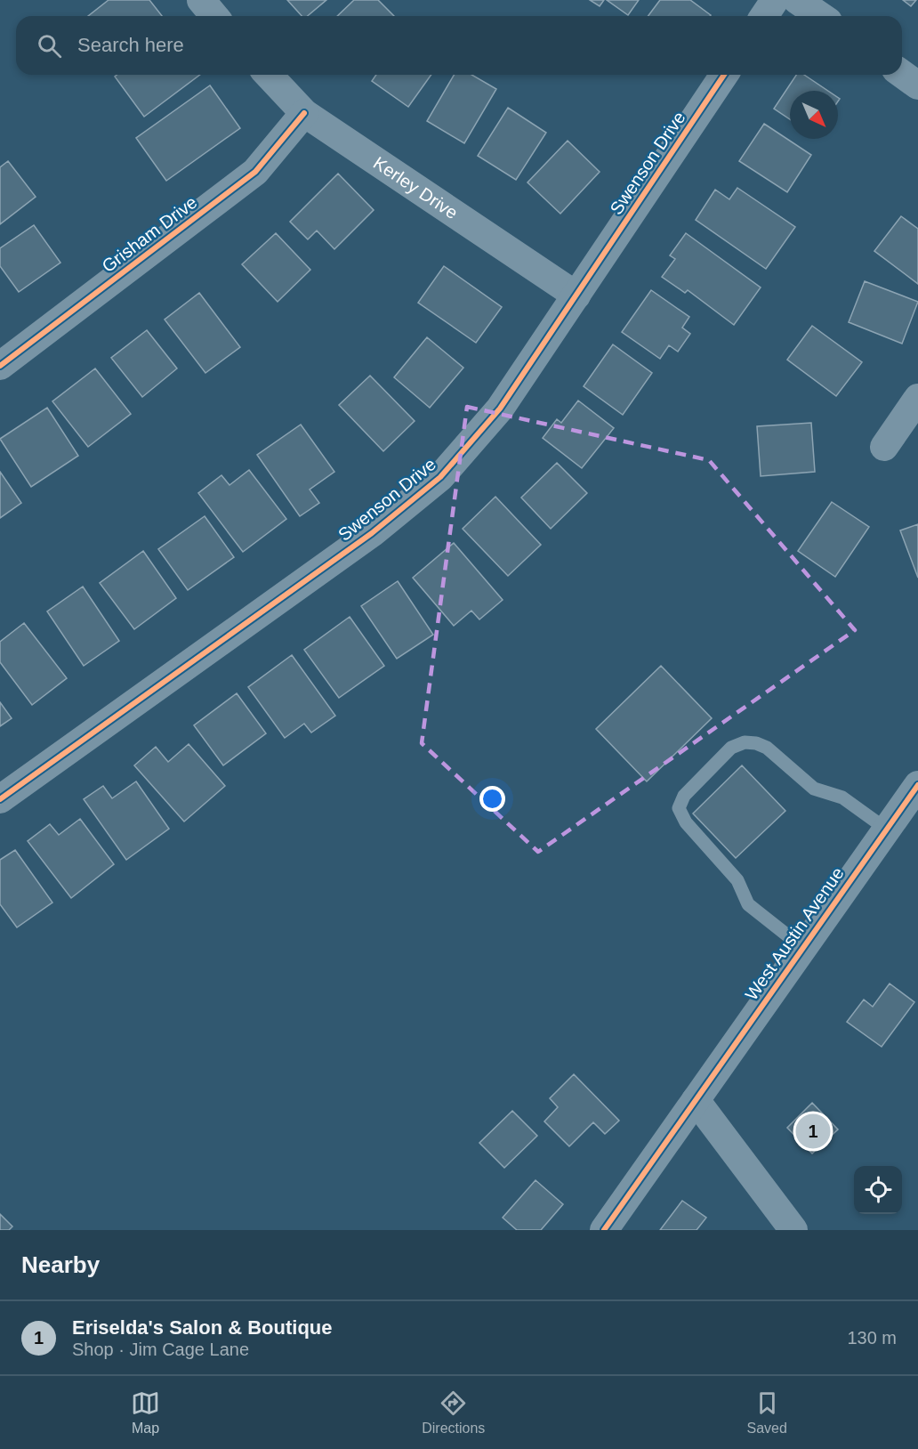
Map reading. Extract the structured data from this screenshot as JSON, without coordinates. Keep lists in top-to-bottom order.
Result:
{
  "streets": {
    "street": [
      "Swenson Drive",
      "Kerley Drive",
      "Grisham Drive",
      "West Austin Avenue"
    ]
  },
  "crossings": [
    ["Swenson Drive", "Kerley Drive"],
    ["Kerley Drive", "Grisham Drive"]
  ],
  "north": "bottom right",
  "page": {
    "search": "Search here",
    "pins": "1",
    "heading": "Nearby",
    "list": [
      {
        "mark": "1",
        "name": "Eriselda's Salon & Boutique",
        "note": "Shop · Jim Cage Lane",
        "value": "130 m"
      }
    ],
    "nav": ["Map", "Directions", "Saved"]
  }
}
